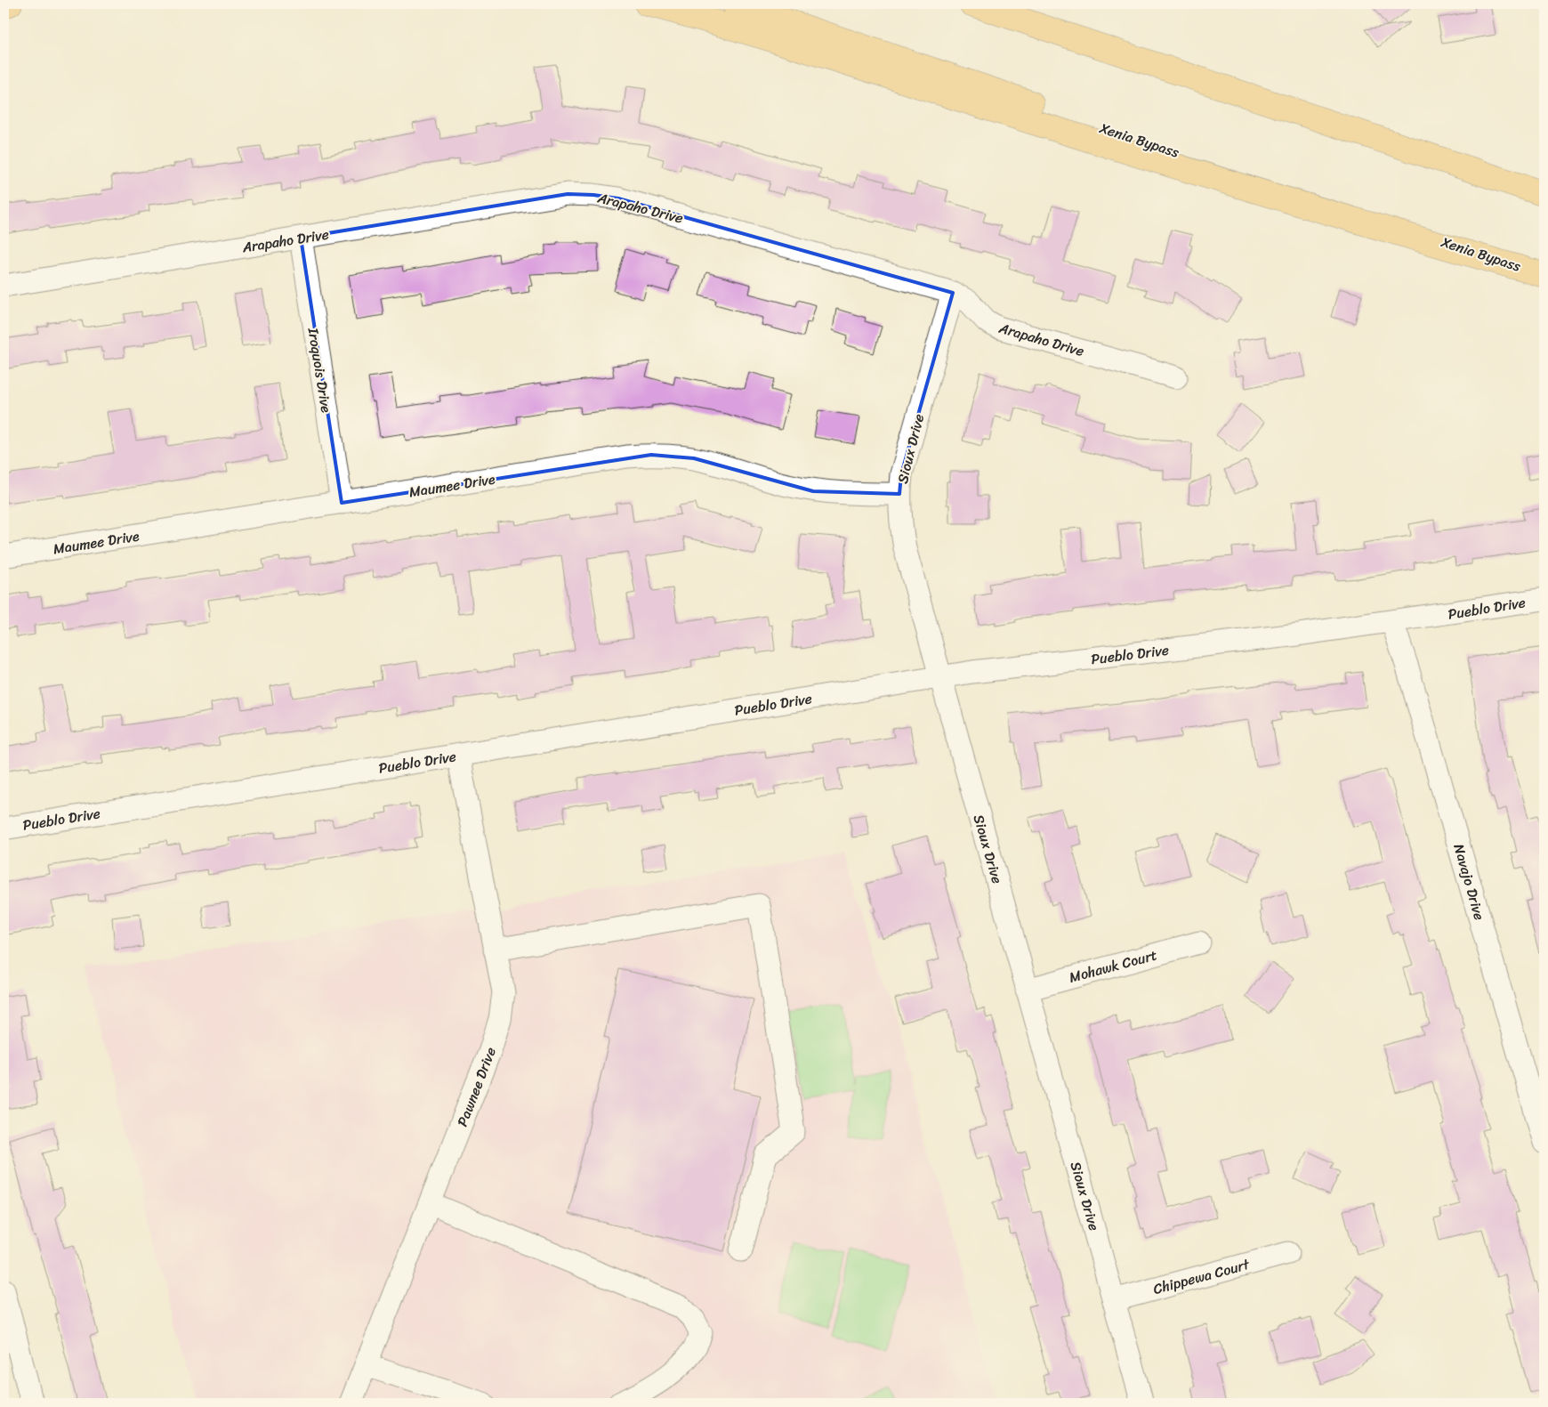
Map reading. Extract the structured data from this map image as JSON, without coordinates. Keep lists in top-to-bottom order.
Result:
{
  "streets": {
    "highway": ["Xenia Bypass"],
    "street": [
      "Arapaho Drive",
      "Iroquois Drive",
      "Sioux Drive",
      "Maumee Drive",
      "Pueblo Drive",
      "Navajo Drive",
      "Mohawk Court",
      "Pawnee Drive",
      "Chippewa Court"
    ]
  },
  "crossings": [
    ["Arapaho Drive", "Iroquois Drive"],
    ["Arapaho Drive", "Sioux Drive"],
    ["Iroquois Drive", "Maumee Drive"],
    ["Sioux Drive", "Maumee Drive"],
    ["Sioux Drive", "Pueblo Drive"],
    ["Sioux Drive", "Mohawk Court"],
    ["Sioux Drive", "Chippewa Court"],
    ["Pueblo Drive", "Navajo Drive"],
    ["Pueblo Drive", "Pawnee Drive"]
  ]
}
